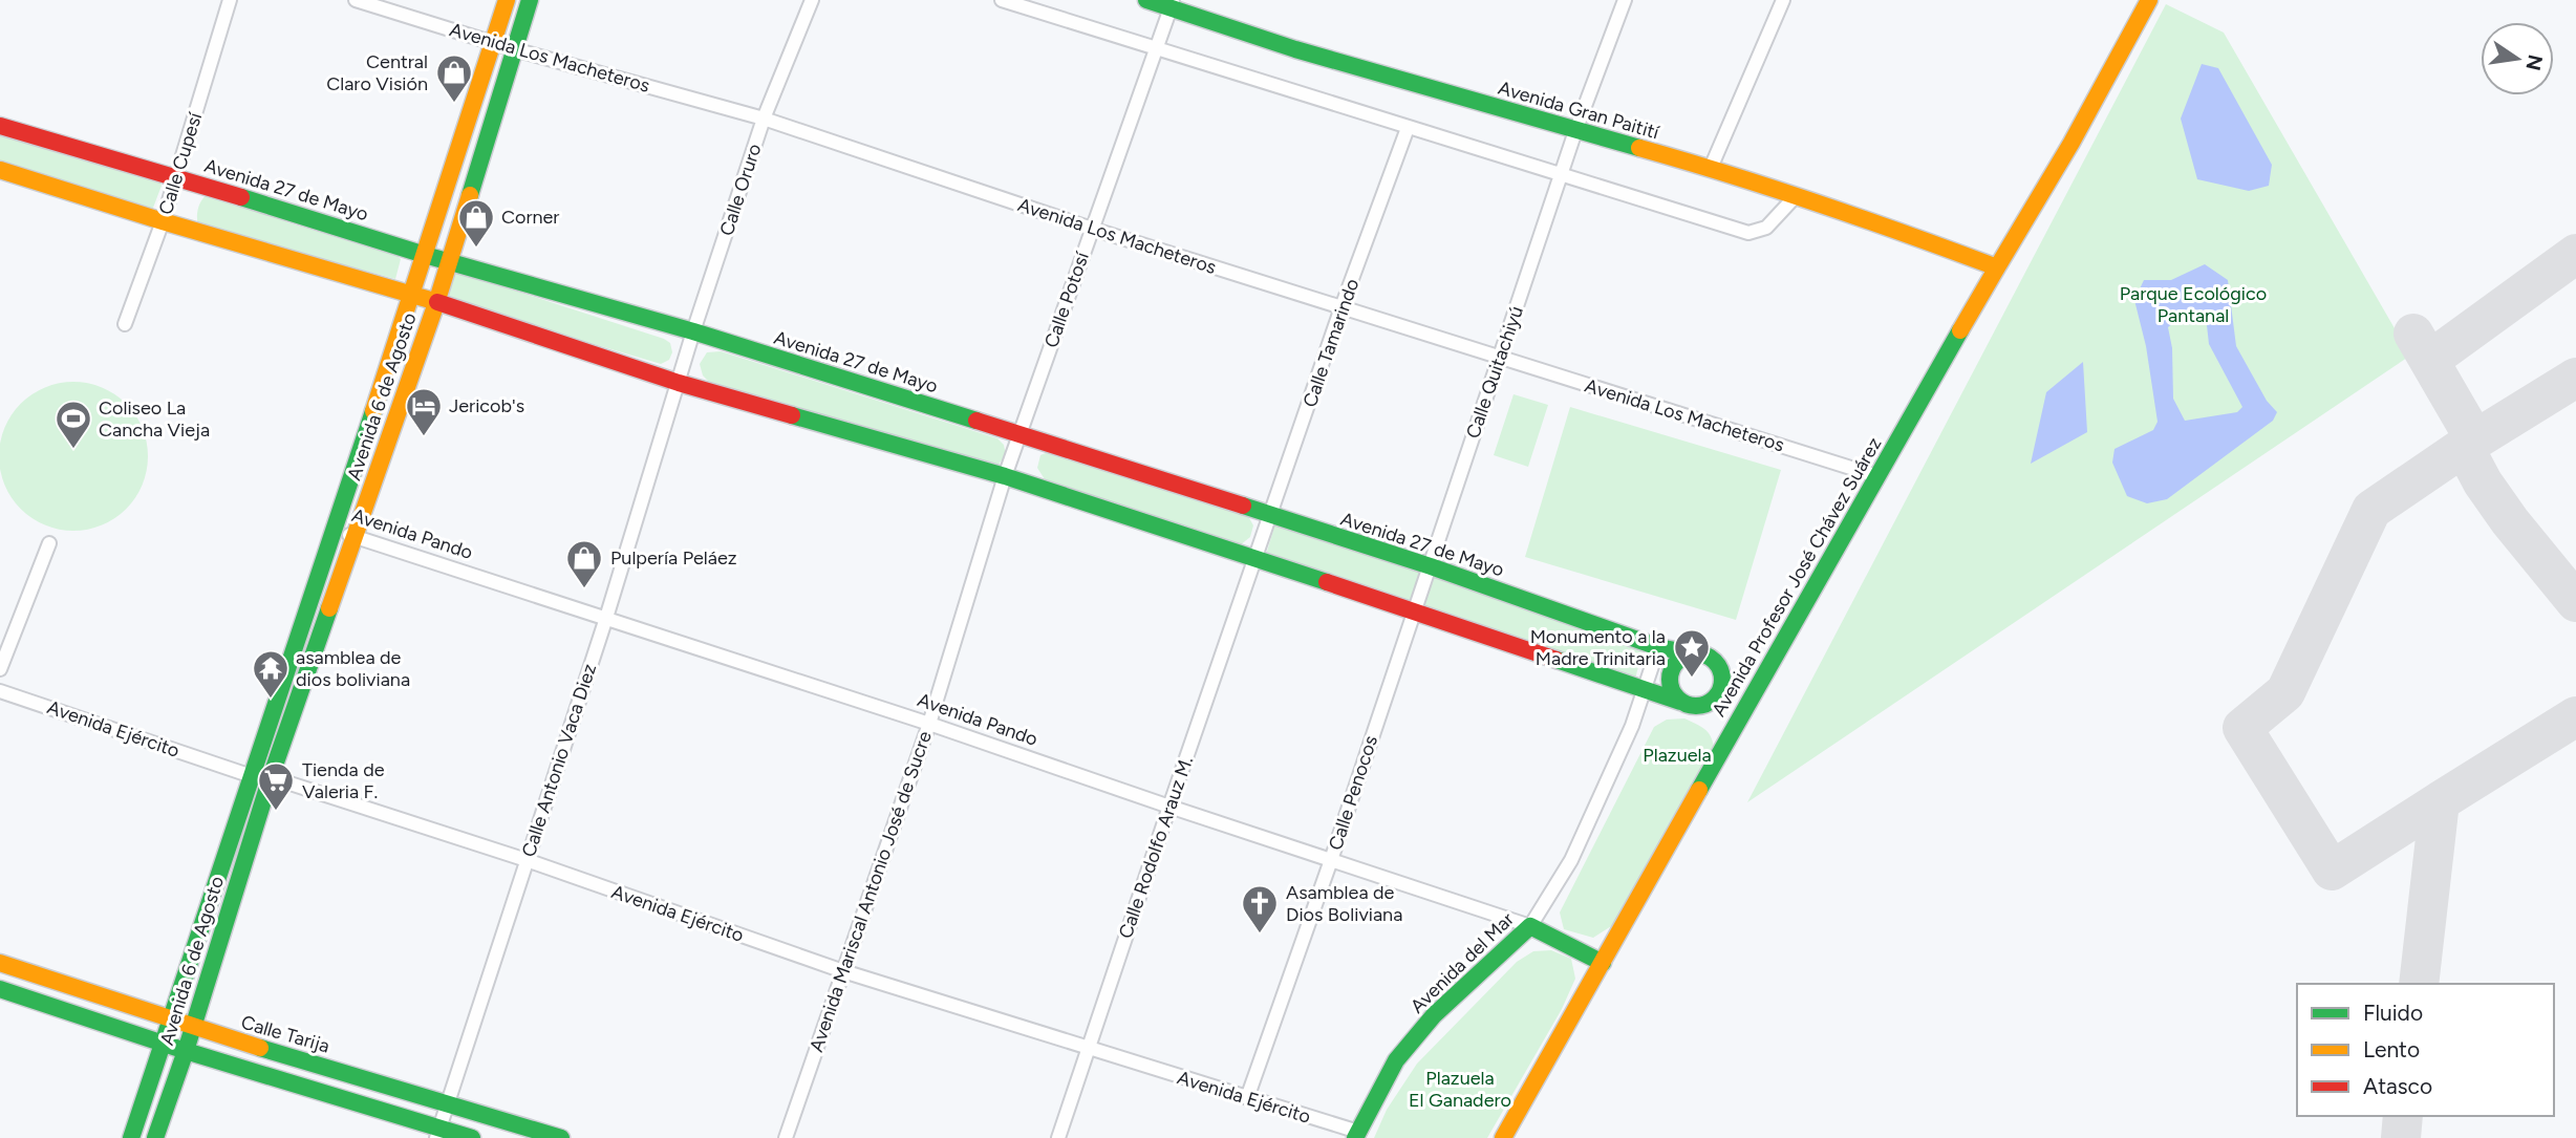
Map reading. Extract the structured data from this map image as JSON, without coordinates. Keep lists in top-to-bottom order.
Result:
{
  "streets": {
    "main road": [
      "Avenida Gran Paitití",
      "Avenida 27 de Mayo",
      "Avenida 6 de Agosto",
      "Avenida Pando",
      "Avenida Profesor José Chávez Suárez",
      "Avenida del Mar",
      "Calle Tarija"
    ],
    "street": [
      "Avenida Los Macheteros",
      "Calle Cupesí",
      "Calle Oruro",
      "Calle Potosí",
      "Calle Tamarindo",
      "Calle Quitachiyú",
      "Avenida Ejército",
      "Calle Antonio Vaca Diez",
      "Calle Penocos",
      "Calle Rodolfo Arauz M.",
      "Avenida Mariscal Antonio José de Sucre"
    ]
  },
  "crossings": [
    ["Avenida Los Macheteros", "Calle Oruro"],
    ["Avenida Los Macheteros", "Calle Potosí"],
    ["Avenida Los Macheteros", "Calle Tamarindo"],
    ["Avenida Los Macheteros", "Calle Quitachiyú"],
    ["Avenida Los Macheteros", "Avenida 6 de Agosto"],
    ["Avenida Los Macheteros", "Avenida Profesor José Chávez Suárez"],
    ["Avenida Gran Paitití", "Calle Potosí"],
    ["Avenida Gran Paitití", "Calle Quitachiyú"],
    ["Avenida Gran Paitití", "Avenida Profesor José Chávez Suárez"],
    ["Calle Cupesí", "Avenida 27 de Mayo"],
    ["Avenida 27 de Mayo", "Calle Oruro"],
    ["Avenida 27 de Mayo", "Calle Potosí"],
    ["Avenida 27 de Mayo", "Calle Tamarindo"],
    ["Avenida 27 de Mayo", "Calle Quitachiyú"],
    ["Avenida 27 de Mayo", "Avenida 6 de Agosto"],
    ["Avenida 27 de Mayo", "Avenida del Mar"],
    ["Calle Oruro", "Calle Antonio Vaca Diez"],
    ["Calle Potosí", "Avenida Mariscal Antonio José de Sucre"],
    ["Calle Tamarindo", "Calle Rodolfo Arauz M."],
    ["Calle Quitachiyú", "Calle Penocos"],
    ["Avenida 6 de Agosto", "Avenida Pando"],
    ["Avenida 6 de Agosto", "Avenida Ejército"],
    ["Avenida 6 de Agosto", "Calle Tarija"],
    ["Avenida Pando", "Avenida Profesor José Chávez Suárez"],
    ["Avenida Pando", "Calle Antonio Vaca Diez"],
    ["Avenida Pando", "Calle Penocos"],
    ["Avenida Pando", "Calle Rodolfo Arauz M."],
    ["Avenida Pando", "Avenida Mariscal Antonio José de Sucre"],
    ["Avenida Pando", "Avenida del Mar"],
    ["Avenida Ejército", "Calle Antonio Vaca Diez"],
    ["Avenida Ejército", "Calle Penocos"],
    ["Avenida Ejército", "Calle Rodolfo Arauz M."],
    ["Avenida Ejército", "Avenida Mariscal Antonio José de Sucre"],
    ["Avenida Ejército", "Avenida del Mar"],
    ["Calle Antonio Vaca Diez", "Calle Tarija"]
  ],
  "parks": ["Parque Ecológico Pantanal", "Plazuela", "Plazuela El Ganadero"],
  "places": {
    "shop": ["Central Claro Visión", "Corner", "Pulpería Peláez"],
    "hotel": ["Jericob's"],
    "sports": ["Coliseo La Cancha Vieja"],
    "place": ["Monumento a la Madre Trinitaria"],
    "temple": ["asamblea de dios boliviana"],
    "supermarket": ["Tienda de Valeria F."],
    "church": ["Asamblea de Dios Boliviana"]
  },
  "legend": ["Fluido", "Lento", "Atasco"],
  "north": "right"
}
